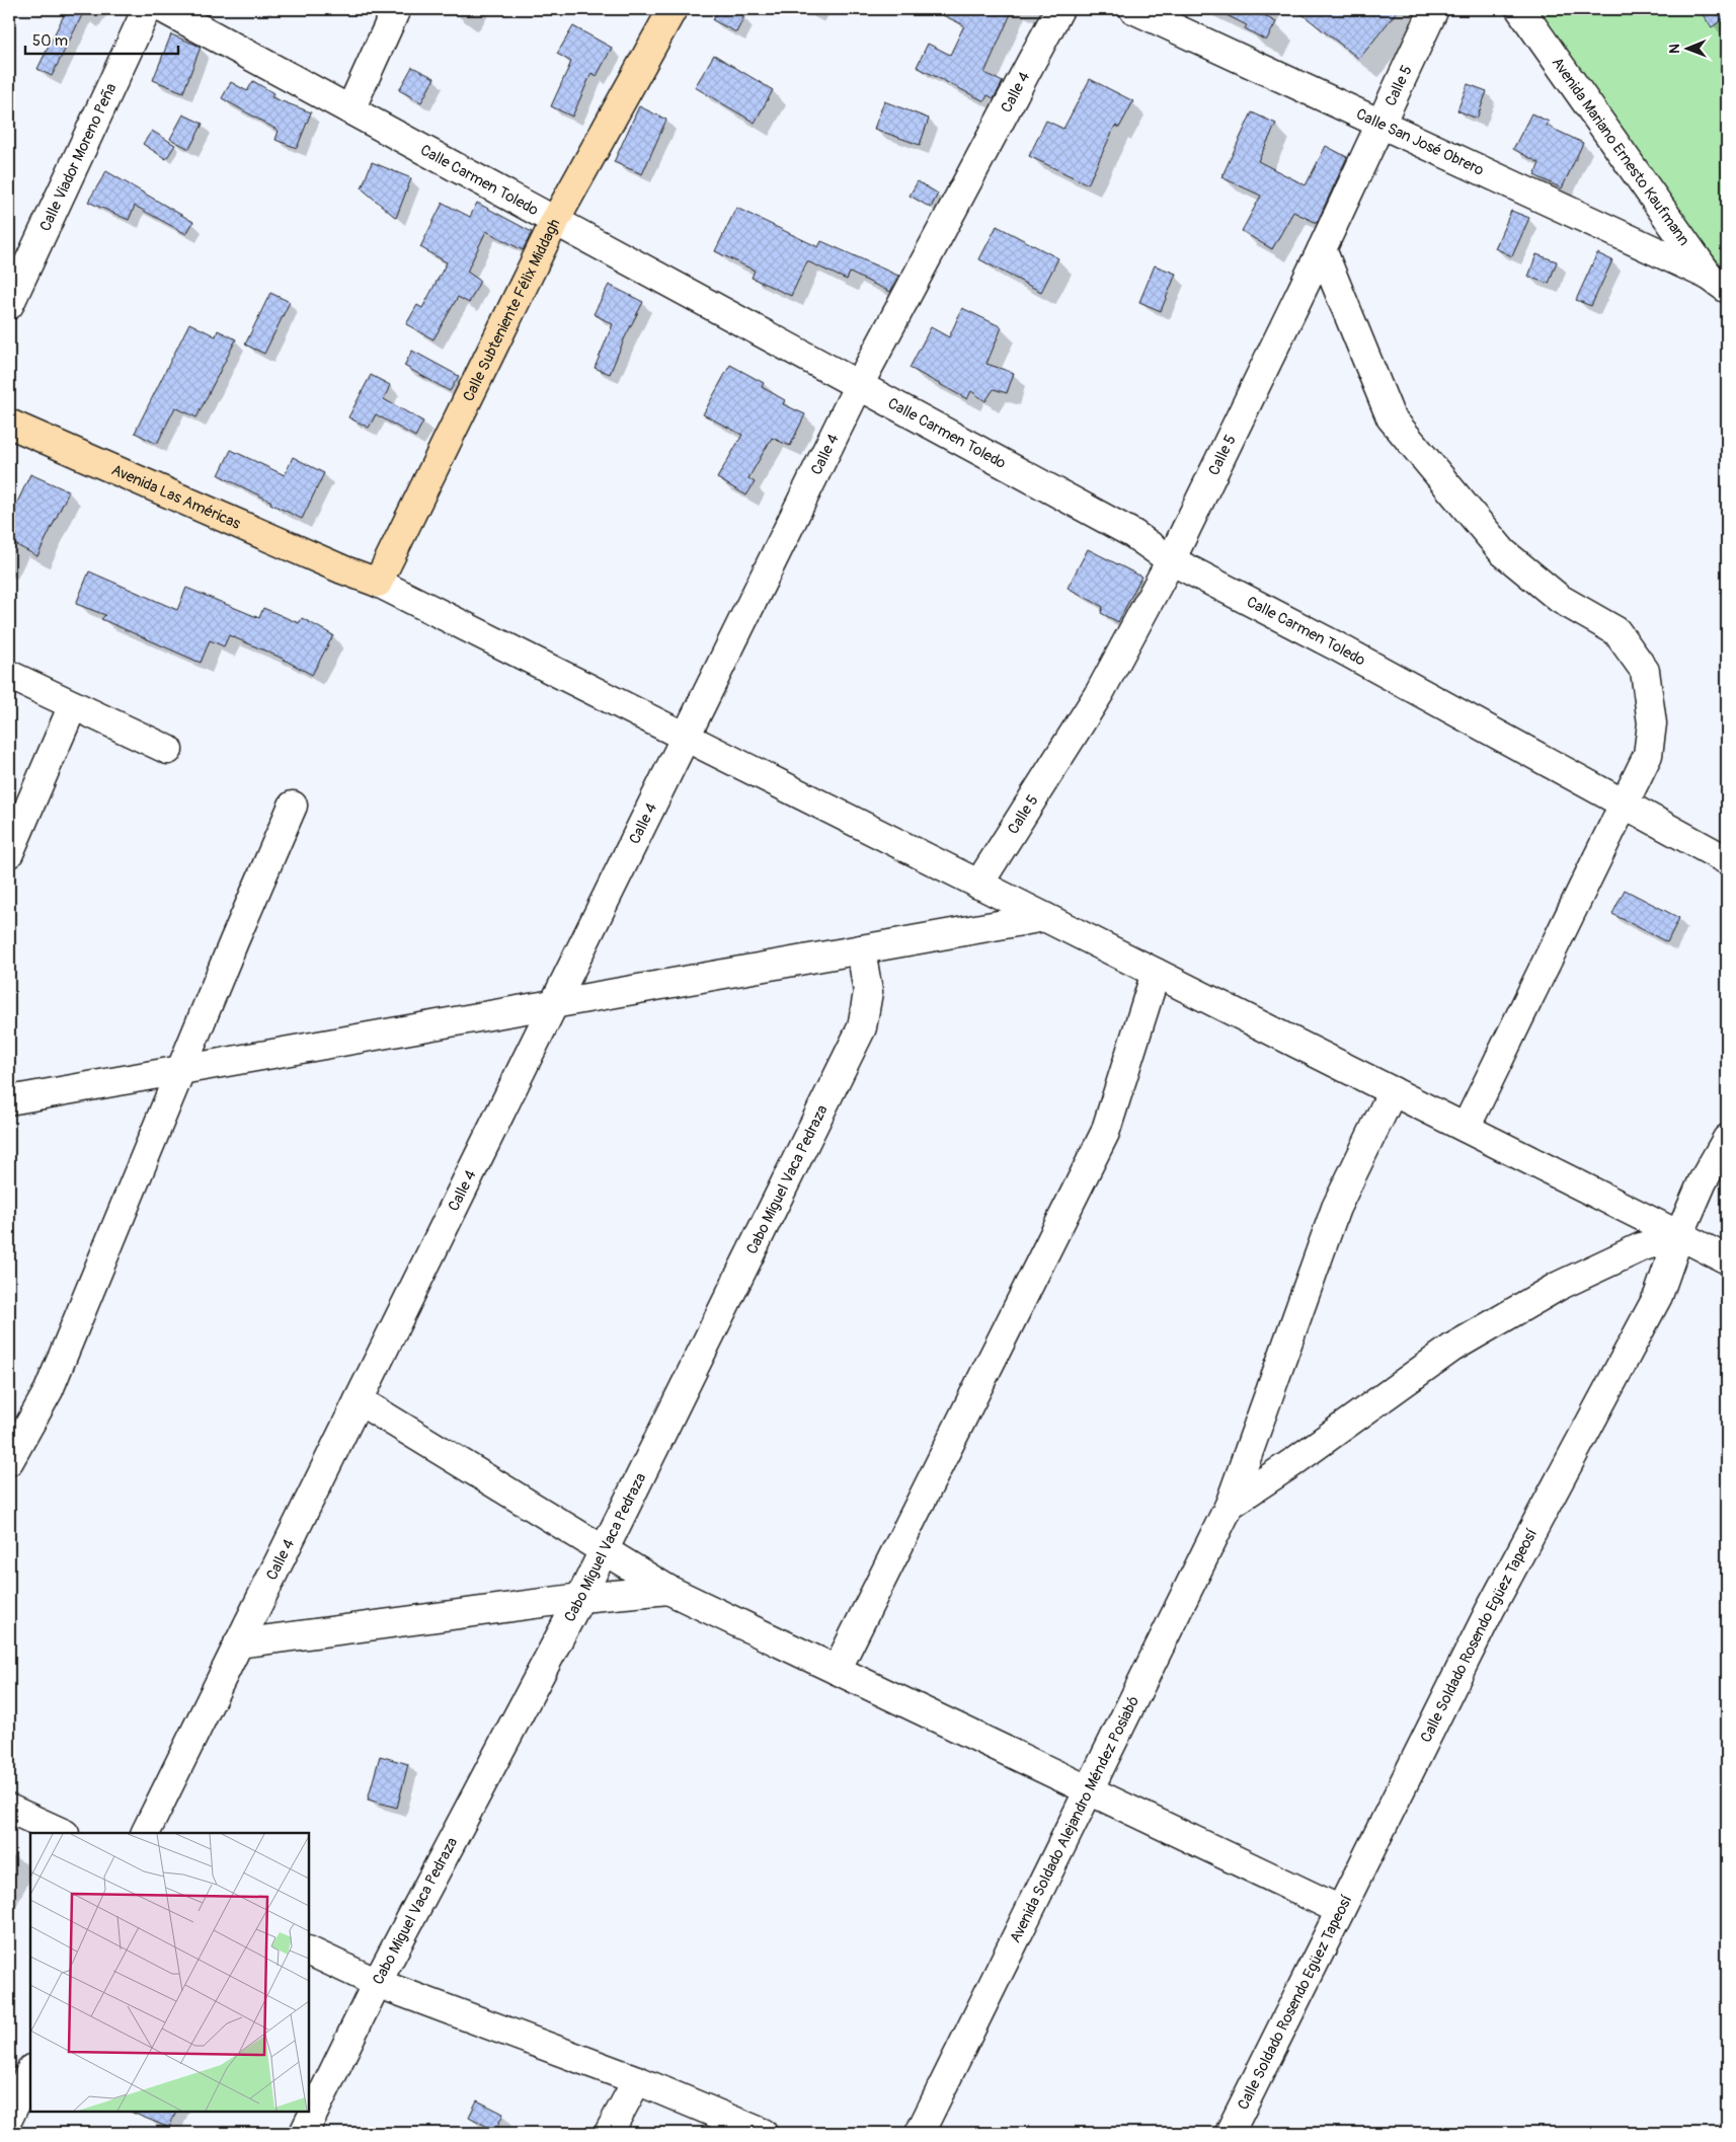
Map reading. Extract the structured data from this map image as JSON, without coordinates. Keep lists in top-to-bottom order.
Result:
{
  "streets": {
    "main road": ["Calle Subteniente Félix Middagh", "Avenida Las Américas"],
    "street": [
      "Calle 5",
      "Calle 4",
      "Calle San José Obrero",
      "Avenida Mariano Ernesto Kaufmann",
      "Calle Viador Moreno Peña",
      "Calle Carmen Toledo",
      "Cabo Miguel Vaca Pedraza",
      "Calle Soldado Rosendo Egüez Tapeosí",
      "Avenida Soldado Alejandro Méndez Posiabó"
    ]
  },
  "crossings": [
    ["Calle 5", "Calle San José Obrero"],
    ["Calle 5", "Calle Carmen Toledo"],
    ["Calle 4", "Calle Carmen Toledo"],
    ["Calle San José Obrero", "Avenida Mariano Ernesto Kaufmann"],
    ["Calle Carmen Toledo", "Calle Subteniente Félix Middagh"],
    ["Calle Subteniente Félix Middagh", "Avenida Las Américas"]
  ],
  "scale_bar": "50 m",
  "north": "left"
}
